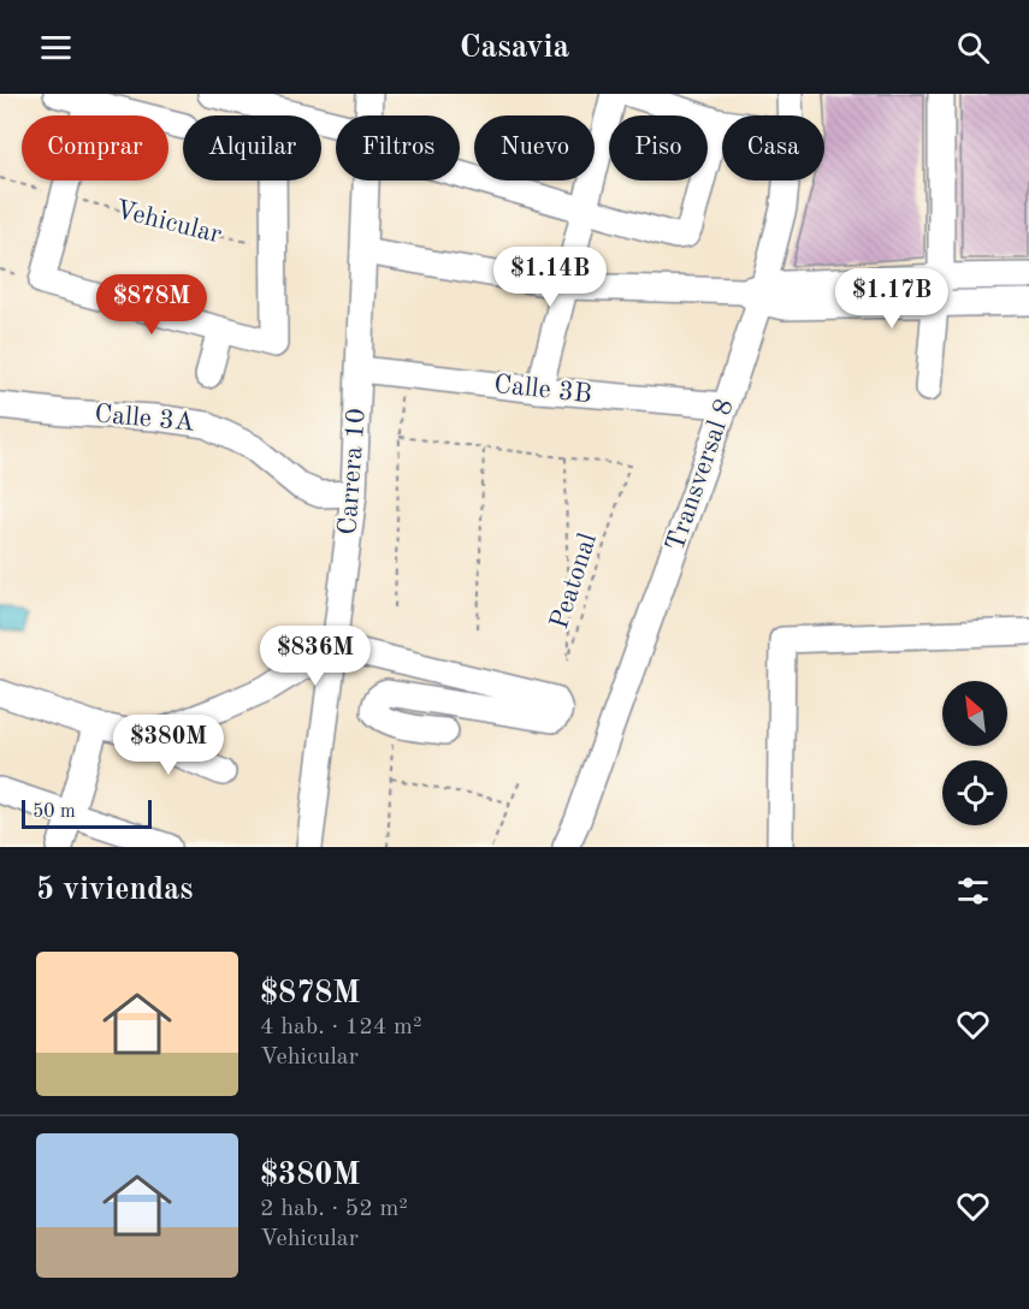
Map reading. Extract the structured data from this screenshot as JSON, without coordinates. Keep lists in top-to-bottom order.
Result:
{
  "streets": {
    "street": [
      "Calle 3B",
      "Calle 3A",
      "Carrera 10",
      "Transversal 8"
    ],
    "path": ["Vehicular", "Peatonal"]
  },
  "crossings": [
    ["Calle 3B", "Carrera 10"],
    ["Calle 3B", "Transversal 8"],
    ["Calle 3A", "Carrera 10"]
  ],
  "scale_bar": "50 m",
  "north": "top left",
  "page": {
    "header": "Casavia",
    "chip": [
      "Comprar",
      "Alquilar",
      "Filtros",
      "Nuevo",
      "Piso",
      "Casa"
    ],
    "price": [
      "$1.14B",
      "$1.17B",
      "$878M",
      "$836M",
      "$380M"
    ],
    "scale": "50 m",
    "heading": "5 viviendas",
    "list": [
      {
        "name": "$878M",
        "note": "4 hab. · 124 m² · Vehicular"
      },
      {
        "name": "$380M",
        "note": "2 hab. · 52 m² · Vehicular"
      }
    ]
  }
}
